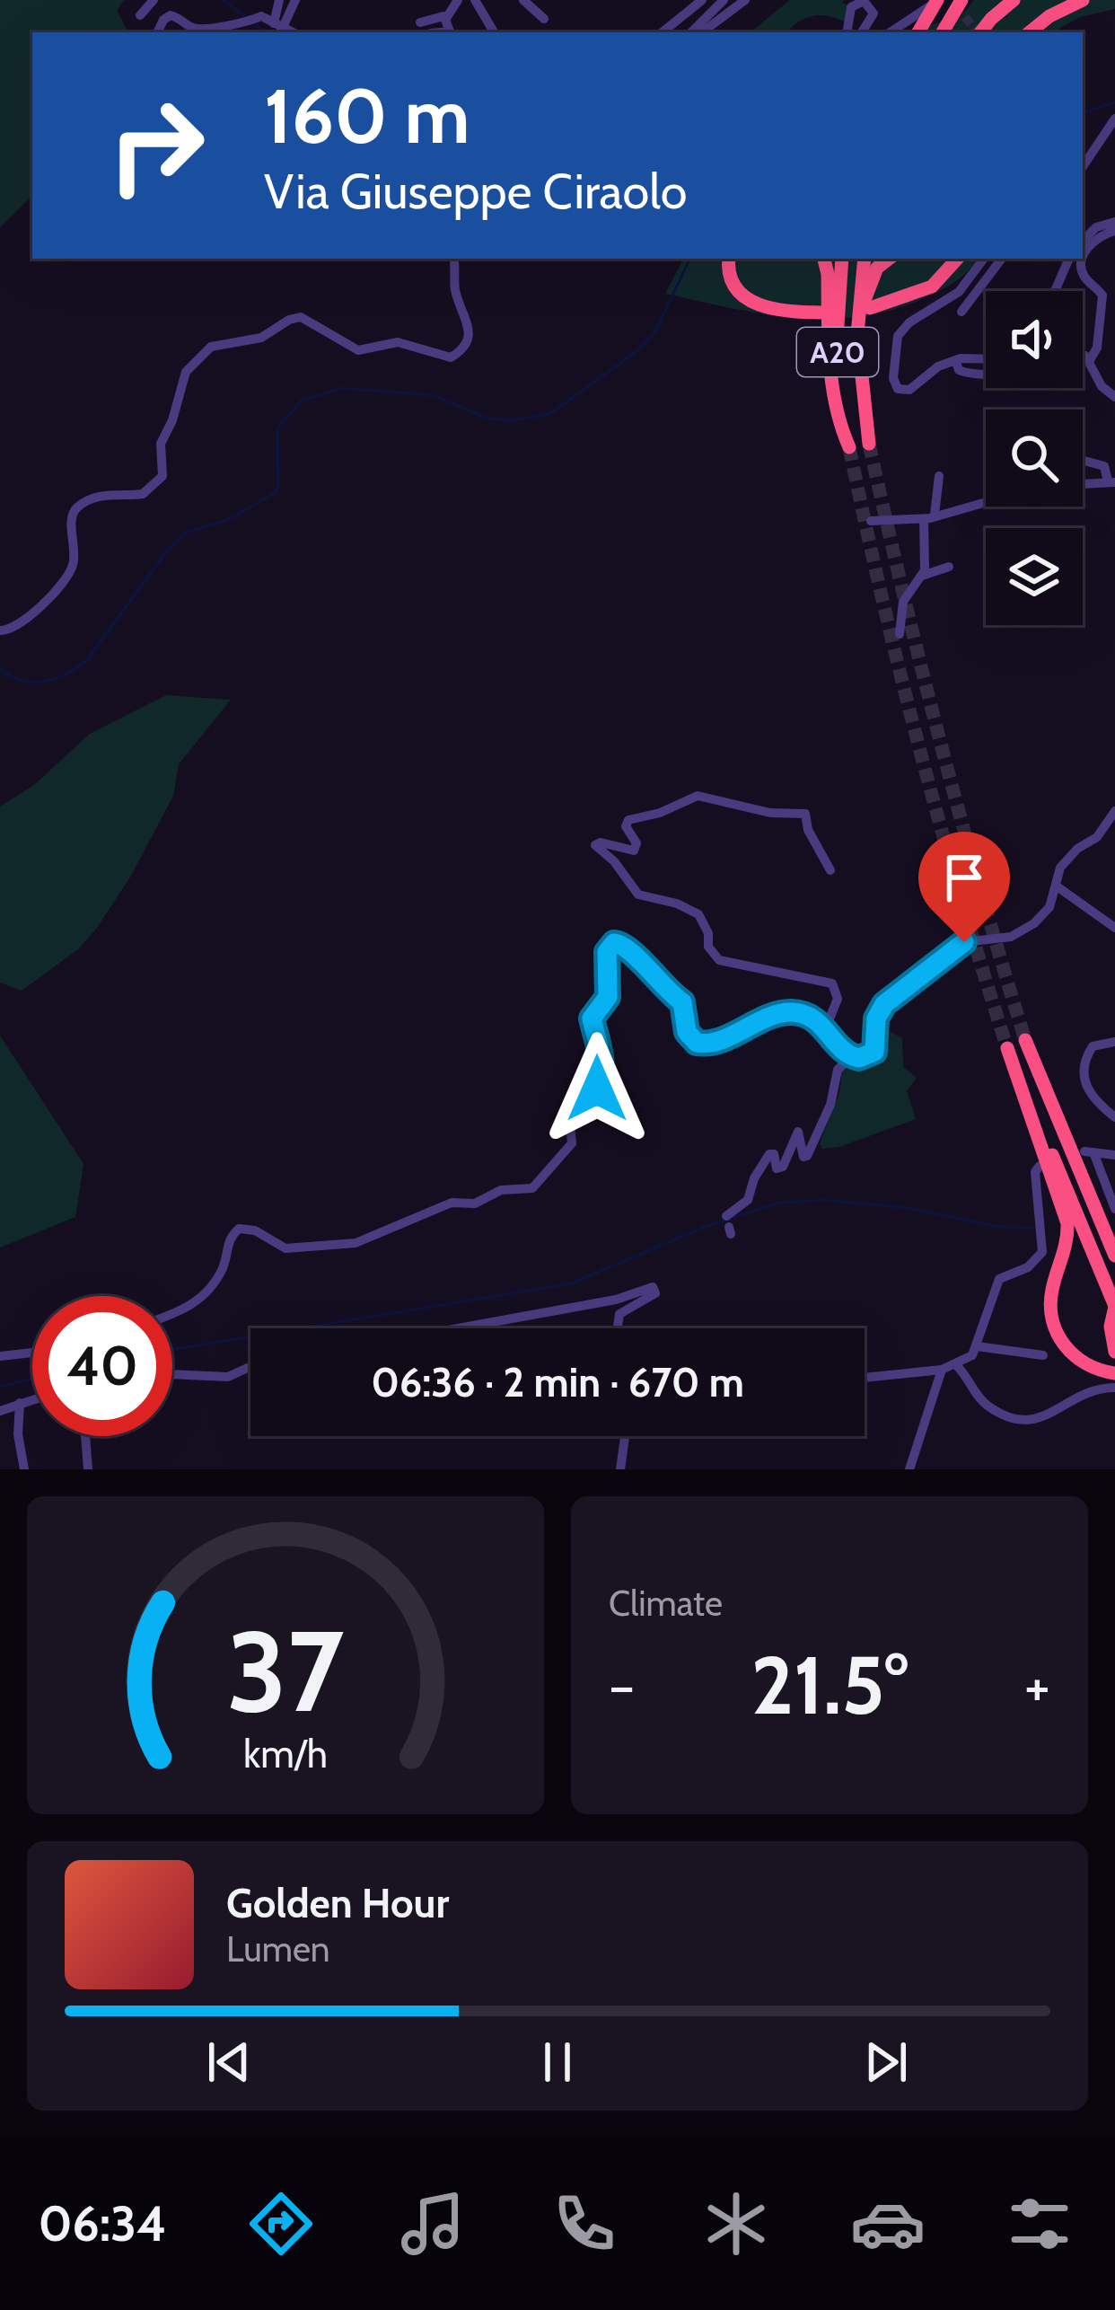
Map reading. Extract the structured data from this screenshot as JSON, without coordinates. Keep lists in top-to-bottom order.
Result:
{
  "streets": {
    "highway": ["A20"]
  },
  "page": {
    "turn": ["160 m", "Via Giuseppe Ciraolo"],
    "limit": "40",
    "trip": "06:36 · 2 min · 670 m",
    "tile": "Climate",
    "heat": ["−", "21.5°", "+"],
    "song": ["Golden Hour", "Lumen"],
    "tabs": "06:34",
    "gauge": ["37", "km/h"]
  }
}
